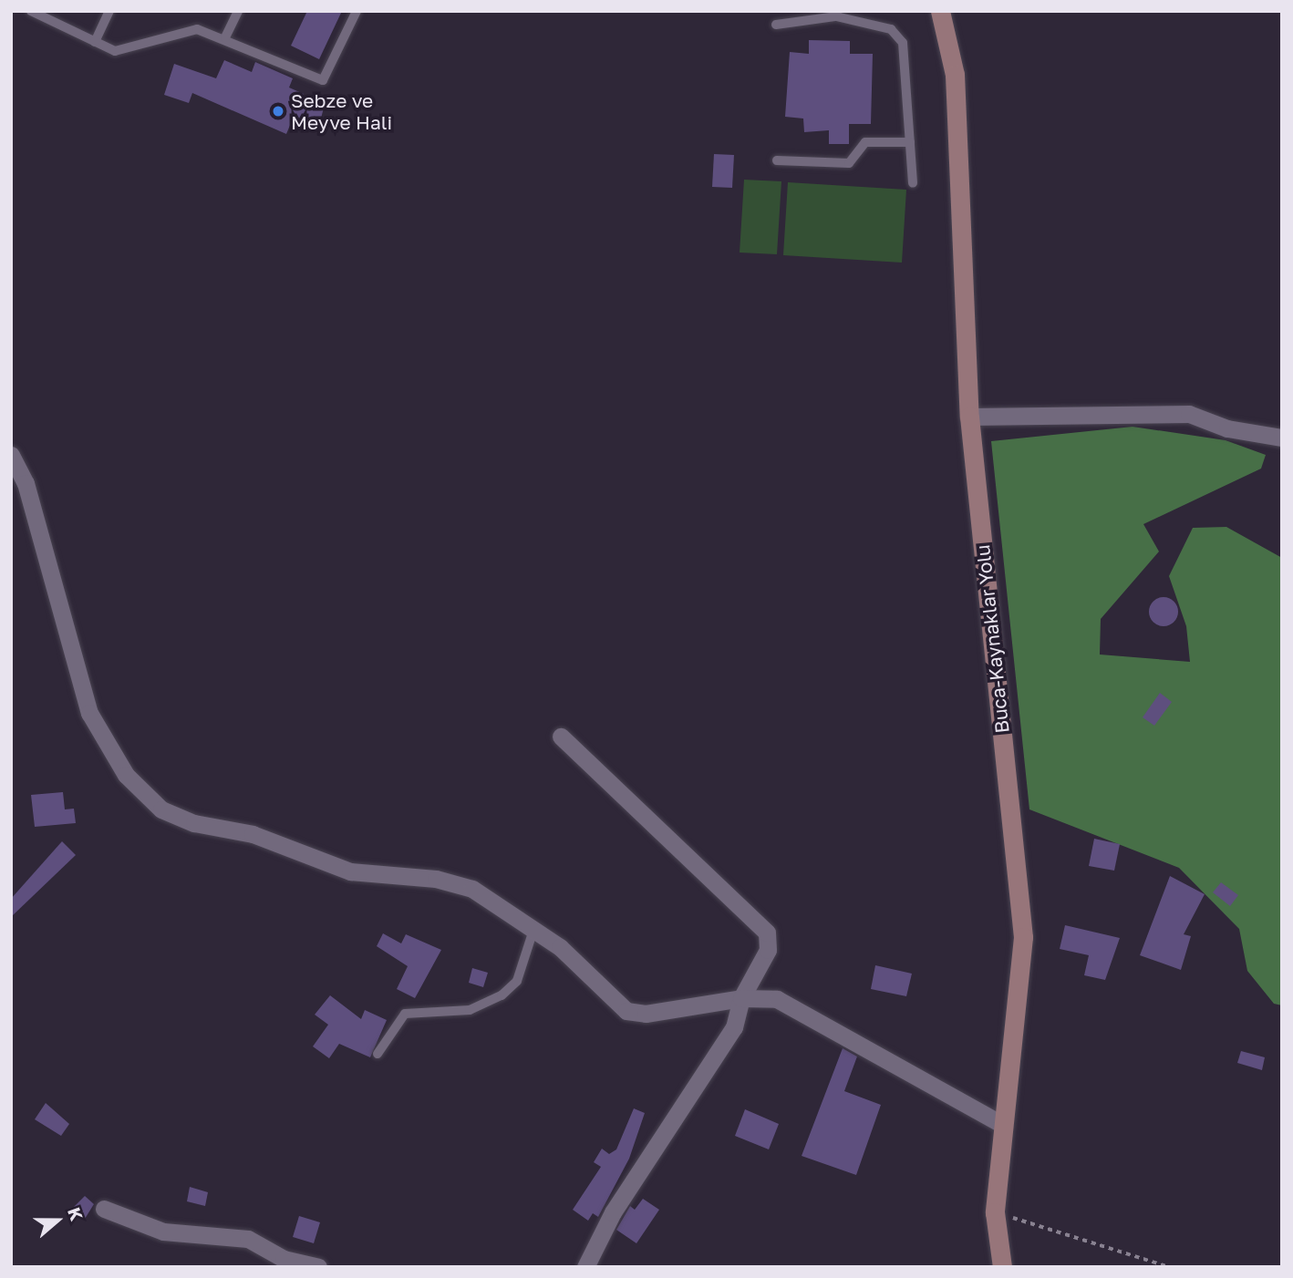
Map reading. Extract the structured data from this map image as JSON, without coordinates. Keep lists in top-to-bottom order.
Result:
{
  "streets": {
    "street": ["Buca-Kaynaklar Yolu"]
  },
  "places": ["Sebze ve Meyve Hali"],
  "north": "right"
}
